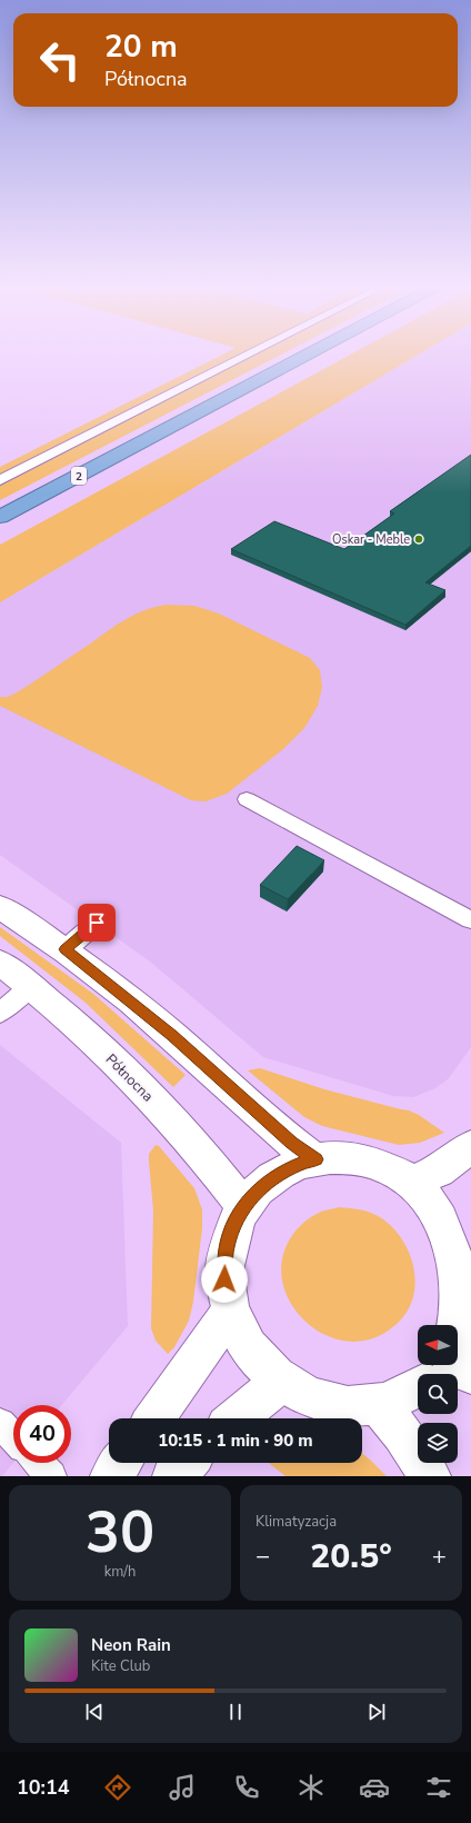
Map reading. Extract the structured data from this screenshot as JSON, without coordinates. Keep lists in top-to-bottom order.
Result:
{
  "streets": {
    "highway": ["2"],
    "street": ["Północna"]
  },
  "places": ["Oskar - Meble"],
  "north": "left",
  "page": {
    "turn": ["20 m", "Północna"],
    "limit": "40",
    "trip": "10:15 · 1 min · 90 m",
    "tile": [
      ["30", "km/h"],
      "Klimatyzacja"
    ],
    "heat": ["−", "20.5°", "+"],
    "song": ["Neon Rain", "Kite Club"],
    "tabs": "10:14"
  }
}
